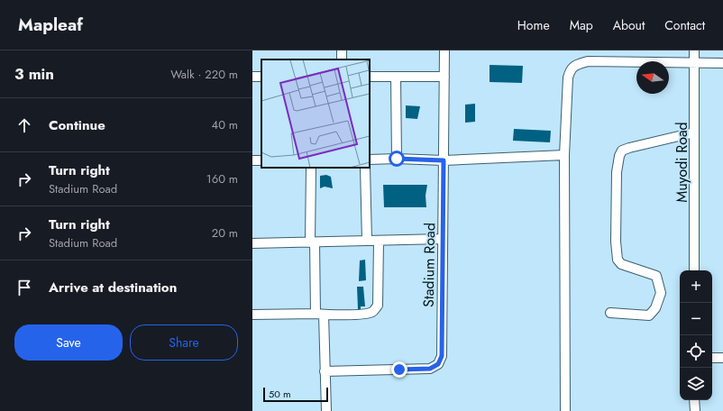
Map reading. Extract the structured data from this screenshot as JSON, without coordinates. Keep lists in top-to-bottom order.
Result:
{
  "streets": {
    "street": ["Muyodi Road", "Stadium Road"]
  },
  "scale_bar": "50 m",
  "north": "left",
  "page": {
    "header": "Mapleaf",
    "nav": [
      "Home",
      "Map",
      "About",
      "Contact"
    ],
    "heading": ["3 min", "Walk · 220 m"],
    "list": [
      ["Continue", "40 m"],
      ["Turn right", "Stadium Road", "160 m"],
      ["Turn right", "Stadium Road", "20 m"],
      "Arrive at destination"
    ],
    "map_buttons": ["+", "−"],
    "buttons": ["Save", "Share"],
    "scale": "50 m"
  }
}
